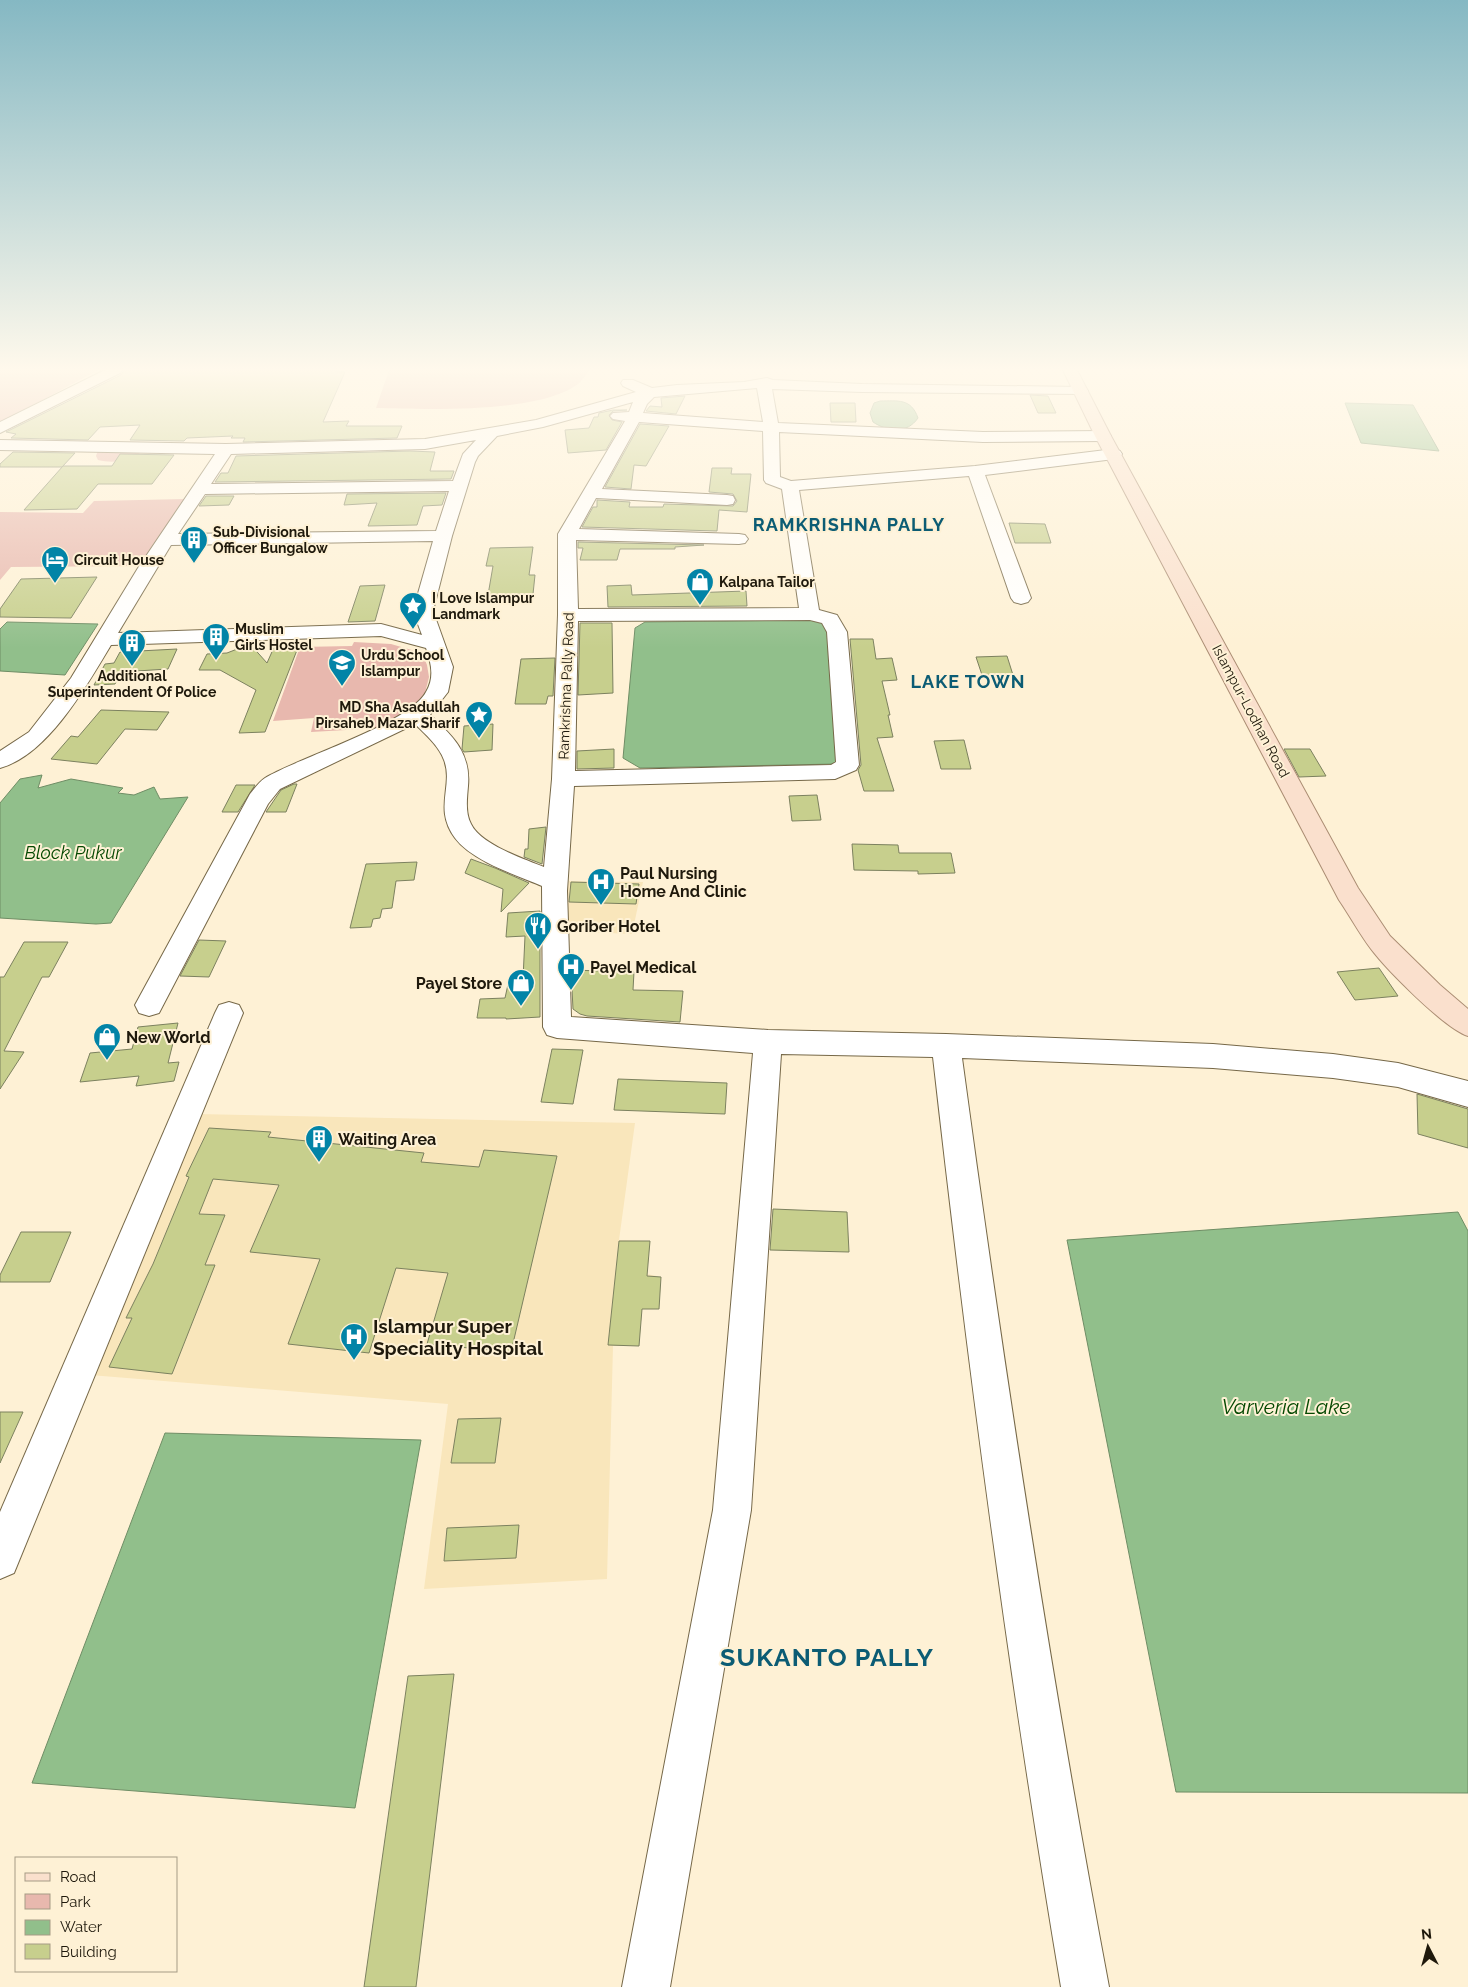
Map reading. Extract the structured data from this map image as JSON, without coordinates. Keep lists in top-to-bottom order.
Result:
{
  "streets": {
    "main road": ["Islampur-Lodhan Road"],
    "street": ["Ramkrishna Pally Road"]
  },
  "districts": ["RAMKRISHNA PALLY", "LAKE TOWN", "SUKANTO PALLY"],
  "water": ["Block Pukur", "Varveria Lake"],
  "places": {
    "building": [
      "Sub-Divisional Officer Bungalow",
      "Muslim Girls Hostel",
      "Additional Superintendent Of Police",
      "Waiting Area"
    ],
    "hotel": ["Circuit House"],
    "shop": ["Kalpana Tailor", "Payel Store", "New World"],
    "place": ["I Love Islampur Landmark", "MD Sha Asadullah Pirsaheb Mazar Sharif"],
    "school or university": ["Urdu School Islampur"],
    "hospital": ["Paul Nursing Home And Clinic", "Payel Medical", "Islampur Super Speciality Hospital"],
    "restaurant": ["Goriber Hotel"]
  },
  "legend": [
    "Road",
    "Park",
    "Water",
    "Building"
  ],
  "north": "top"
}
